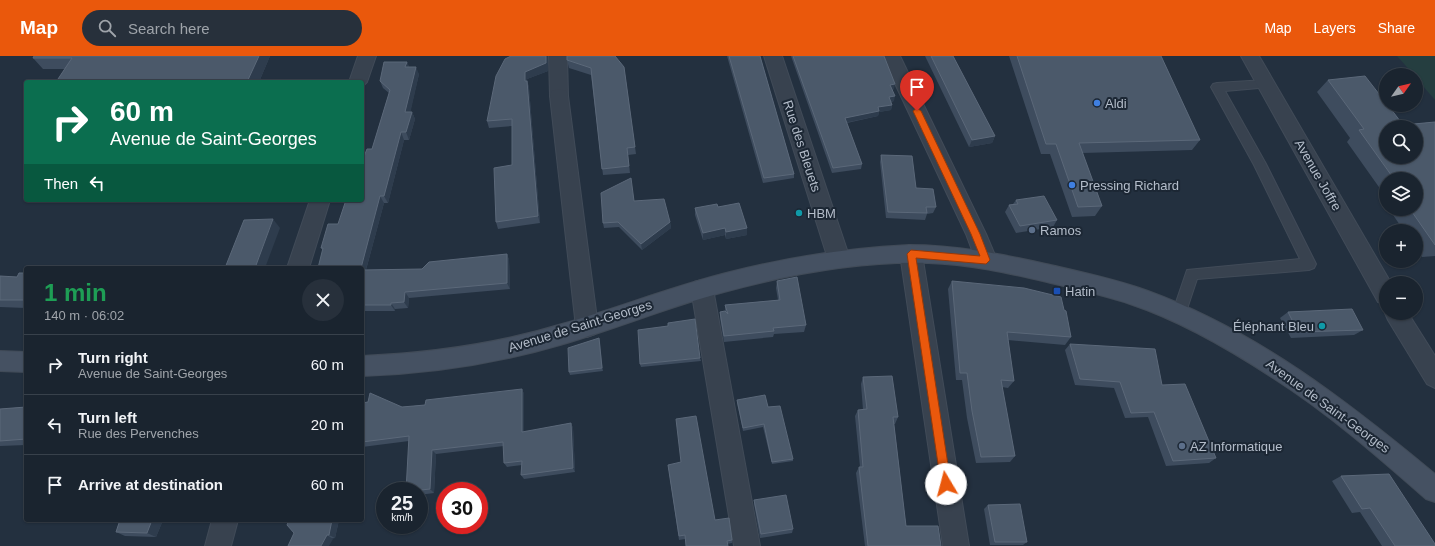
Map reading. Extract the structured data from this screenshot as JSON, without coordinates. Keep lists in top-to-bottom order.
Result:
{
  "streets": {
    "main road": ["Avenue de Saint-Georges"],
    "street": ["Rue des Bleuets", "Avenue Joffre"]
  },
  "crossings": [
    ["Rue des Bleuets", "Avenue de Saint-Georges"]
  ],
  "places": {
    "other": [
      "Aldi",
      "Pressing Richard",
      "HBM",
      "Ramos",
      "Éléphant Bleu",
      "AZ Informatique"
    ],
    "transit": ["Hatin"]
  },
  "north": "top right",
  "page": {
    "header": "Map",
    "search": "Search here",
    "nav": ["Map", "Layers", "Share"],
    "map_buttons": ["+", "−"],
    "turn": ["60 m", "Avenue de Saint-Georges"],
    "then": "Then",
    "heading": ["1 min", "140 m · 06:02"],
    "list": [
      {
        "name": "Turn right",
        "note": "Avenue de Saint-Georges",
        "value": "60 m"
      },
      {
        "name": "Turn left",
        "note": "Rue des Pervenches",
        "value": "20 m"
      },
      {
        "name": "Arrive at destination",
        "value": "60 m"
      }
    ],
    "speed": "25 km/h",
    "limit": "30"
  }
}
